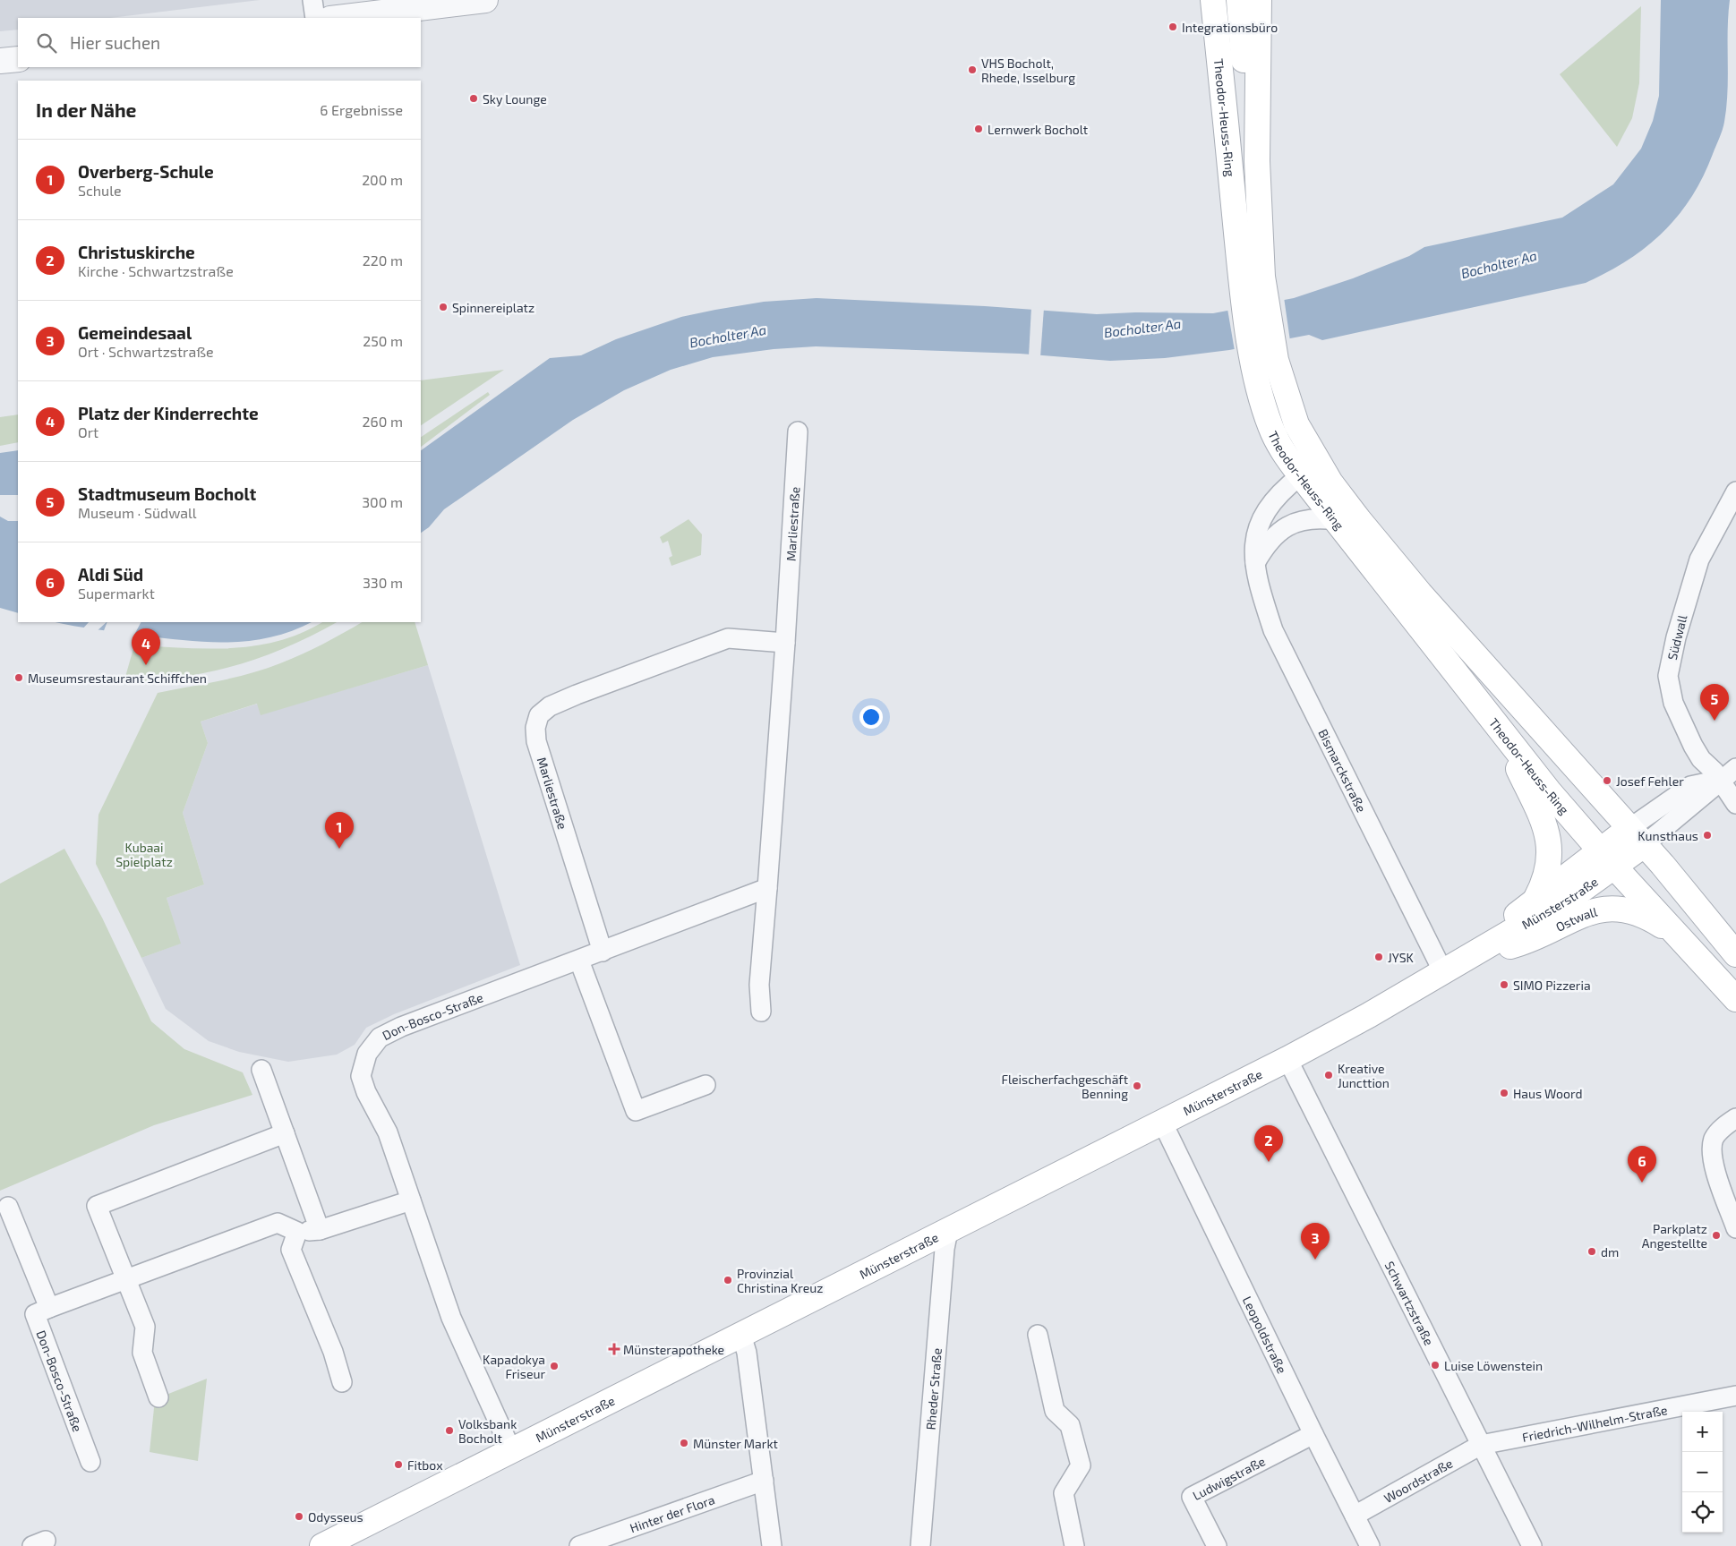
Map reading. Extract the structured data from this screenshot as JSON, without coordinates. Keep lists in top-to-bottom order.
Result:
{
  "streets": {
    "main road": ["Theodor-Heuss-Ring", "Münsterstraße", "Ostwall"],
    "street": [
      "Marliestraße",
      "Südwall",
      "Bismarckstraße",
      "Don-Bosco-Straße",
      "Schwartzstraße",
      "Leopoldstraße",
      "Rheder Straße",
      "Friedrich-Wilhelm-Straße",
      "Ludwigstraße",
      "Woordstraße",
      "Hinter der Flora"
    ]
  },
  "crossings": [
    ["Theodor-Heuss-Ring", "Bismarckstraße"],
    ["Theodor-Heuss-Ring", "Münsterstraße"],
    ["Theodor-Heuss-Ring", "Ostwall"],
    ["Marliestraße", "Don-Bosco-Straße"],
    ["Bismarckstraße", "Münsterstraße"],
    ["Münsterstraße", "Ostwall"],
    ["Münsterstraße", "Don-Bosco-Straße"],
    ["Münsterstraße", "Schwartzstraße"],
    ["Münsterstraße", "Leopoldstraße"],
    ["Münsterstraße", "Rheder Straße"],
    ["Schwartzstraße", "Friedrich-Wilhelm-Straße"],
    ["Schwartzstraße", "Woordstraße"],
    ["Leopoldstraße", "Ludwigstraße"],
    ["Leopoldstraße", "Woordstraße"],
    ["Friedrich-Wilhelm-Straße", "Woordstraße"]
  ],
  "water": ["Bocholter Aa"],
  "parks": ["Kubaai Spielplatz"],
  "places": {
    "other": [
      "Integrationsbüro",
      "VHS Bocholt, Rhede, Isselburg",
      "Sky Lounge",
      "Lernwerk Bocholt",
      "Spinnereiplatz",
      "Museumsrestaurant Schiffchen",
      "Josef Fehler",
      "Kunsthaus",
      "JYSK",
      "SIMO Pizzeria",
      "Kreative Juncttion",
      "Fleischerfachgeschäft Benning",
      "Haus Woord",
      "Parkplatz Angestellte",
      "dm",
      "Provinzial Christina Kreuz",
      "Luise Löwenstein",
      "Kapadokya Friseur",
      "Volksbank Bocholt",
      "Münster Markt",
      "Fitbox",
      "Odysseus"
    ],
    "health": ["Münsterapotheke"]
  },
  "page": {
    "search": "Hier suchen",
    "heading": ["In der Nähe", "6 Ergebnisse"],
    "list": [
      {
        "mark": "1",
        "name": "Overberg-Schule",
        "note": "Schule",
        "value": "200 m"
      },
      {
        "mark": "2",
        "name": "Christuskirche",
        "note": "Kirche · Schwartzstraße",
        "value": "220 m"
      },
      {
        "mark": "3",
        "name": "Gemeindesaal",
        "note": "Ort · Schwartzstraße",
        "value": "250 m"
      },
      {
        "mark": "4",
        "name": "Platz der Kinderrechte",
        "note": "Ort",
        "value": "260 m"
      },
      {
        "mark": "5",
        "name": "Stadtmuseum Bocholt",
        "note": "Museum · Südwall",
        "value": "300 m"
      },
      {
        "mark": "6",
        "name": "Aldi Süd",
        "note": "Supermarkt",
        "value": "330 m"
      }
    ],
    "pins": [
      "4",
      "5",
      "1",
      "2",
      "6",
      "3"
    ],
    "map_buttons": ["+", "−"]
  }
}
